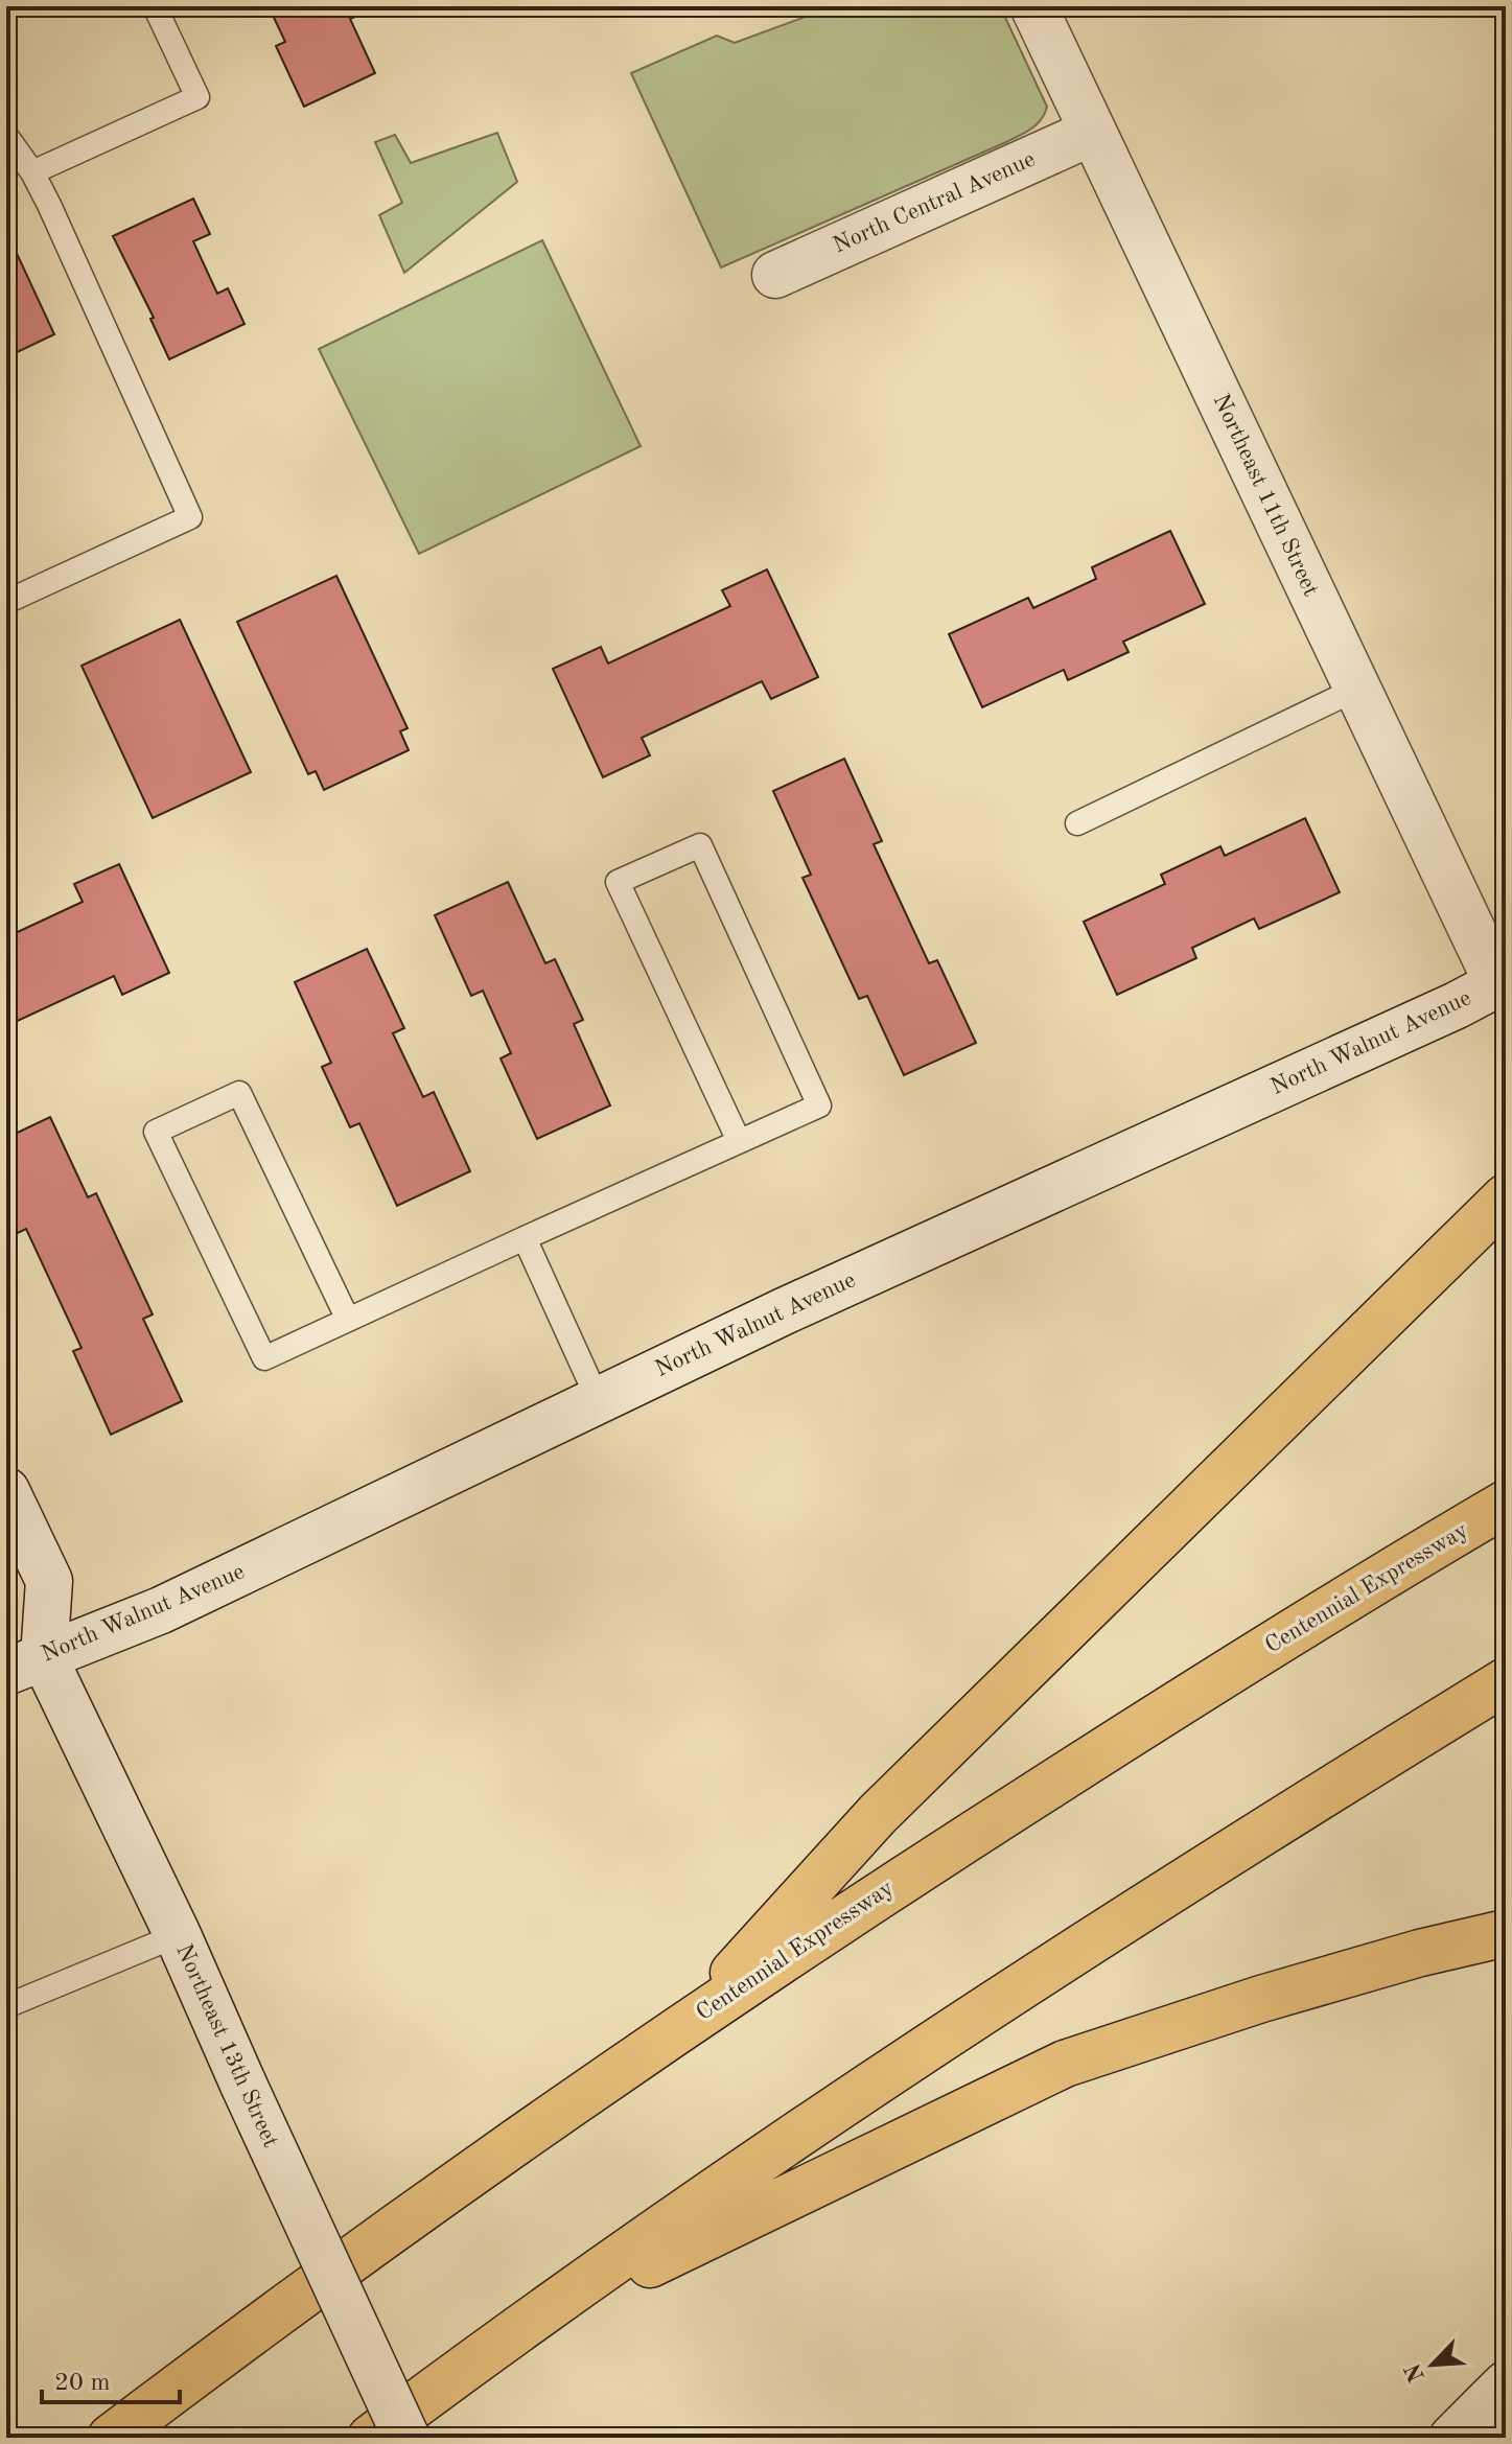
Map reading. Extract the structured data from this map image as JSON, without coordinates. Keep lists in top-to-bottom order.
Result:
{
  "streets": {
    "highway": ["Centennial Expressway"],
    "main road": [
      "North Central Avenue",
      "Northeast 11th Street",
      "North Walnut Avenue",
      "Northeast 13th Street"
    ]
  },
  "crossings": [
    ["North Central Avenue", "Northeast 11th Street"],
    ["Northeast 11th Street", "North Walnut Avenue"],
    ["North Walnut Avenue", "Northeast 13th Street"]
  ],
  "scale_bar": "20 m",
  "north": "bottom left"
}
